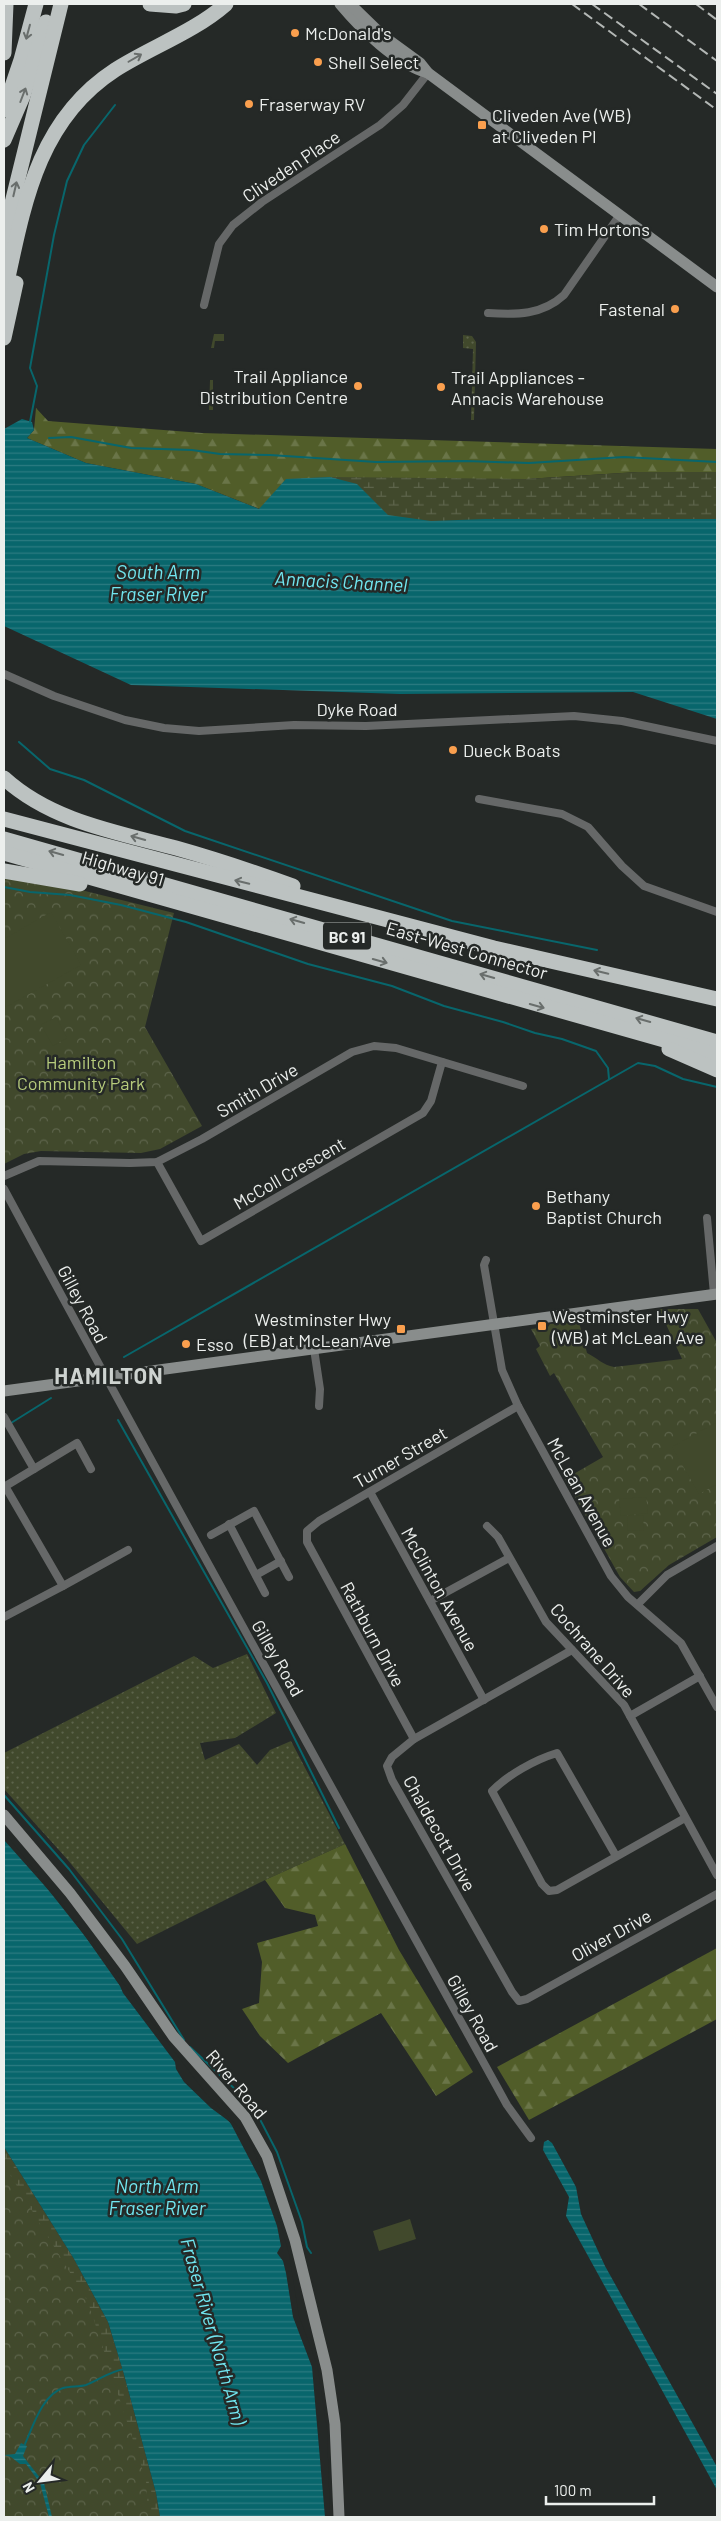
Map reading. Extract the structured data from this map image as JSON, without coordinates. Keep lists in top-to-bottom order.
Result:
{
  "streets": {
    "highway": ["Highway 91", "BC 91", "East-West Connector"],
    "street": [
      "Cliveden Place",
      "Dyke Road",
      "Smith Drive",
      "McColl Crescent",
      "Gilley Road",
      "Turner Street",
      "McLean Avenue",
      "McClinton Avenue",
      "Rathburn Drive",
      "Cochrane Drive",
      "Chaldecott Drive",
      "Oliver Drive",
      "River Road"
    ]
  },
  "crossings": [
    ["Highway 91", "East-West Connector"],
    ["Smith Drive", "McColl Crescent"],
    ["Turner Street", "McLean Avenue"],
    ["Turner Street", "McClinton Avenue"],
    ["Turner Street", "Rathburn Drive"],
    ["McClinton Avenue", "Chaldecott Drive"],
    ["Rathburn Drive", "Chaldecott Drive"],
    ["Cochrane Drive", "Chaldecott Drive"],
    ["Chaldecott Drive", "Oliver Drive"]
  ],
  "districts": ["HAMILTON"],
  "water": [
    "South Arm Fraser River",
    "Annacis Channel",
    "North Arm Fraser River",
    "Fraser River (North Arm)"
  ],
  "parks": ["Hamilton Community Park"],
  "places": {
    "other": [
      "McDonald's",
      "Shell Select",
      "Fraserway RV",
      "Tim Hortons",
      "Fastenal",
      "Trail Appliance Distribution Centre",
      "Trail Appliances - Annacis Warehouse",
      "Dueck Boats",
      "Bethany Baptist Church",
      "Esso"
    ],
    "transit": ["Cliveden Ave (WB) at Cliveden Pl", "Westminster Hwy (WB) at McLean Ave", "Westminster Hwy (EB) at McLean Ave"]
  },
  "scale_bar": "100 m",
  "north": "bottom left"
}
